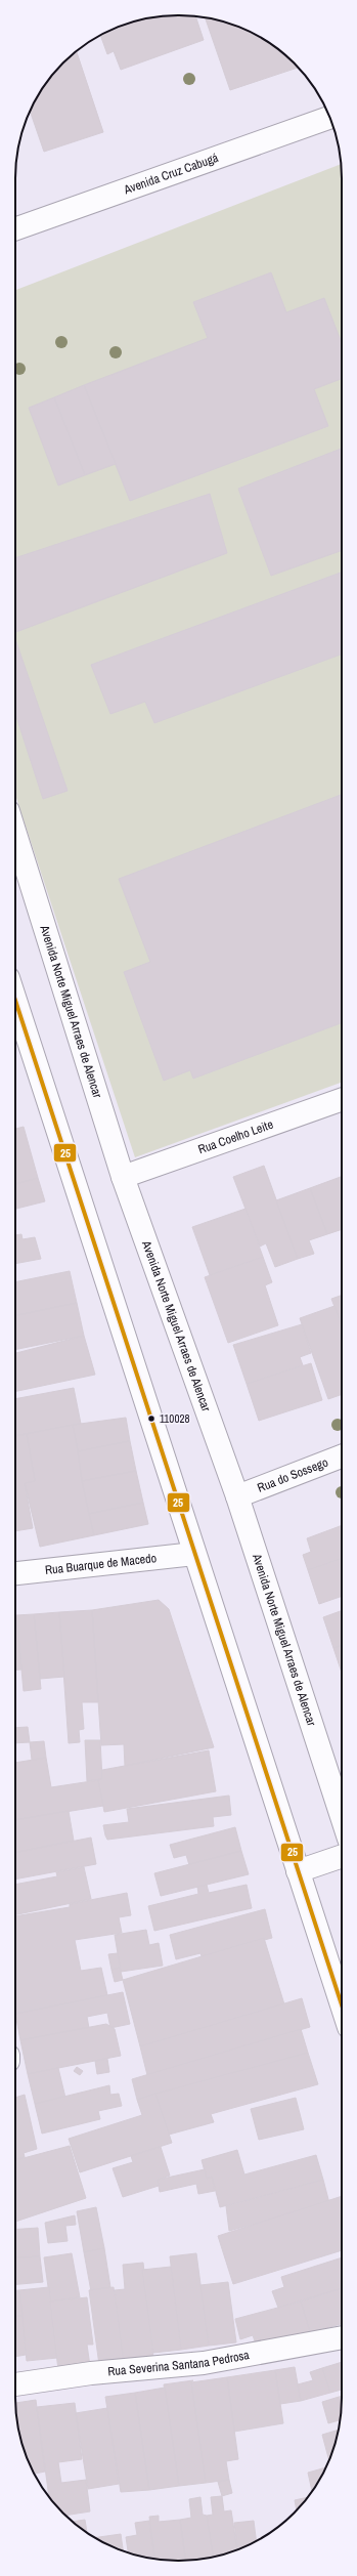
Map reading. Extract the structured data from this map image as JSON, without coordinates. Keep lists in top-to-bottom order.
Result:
{
  "streets": {
    "main road": [
      "Avenida Cruz Cabugá",
      "Avenida Norte Miguel Arraes de Alencar",
      "Rua Coelho Leite",
      "Rua do Sossego",
      "Rua Buarque de Macedo",
      "Rua Severina Santana Pedrosa"
    ]
  },
  "crossings": [
    ["Avenida Norte Miguel Arraes de Alencar", "Rua Coelho Leite"],
    ["Avenida Norte Miguel Arraes de Alencar", "Rua do Sossego"]
  ],
  "places": ["110028"],
  "lines": ["transit line 25"]
}
